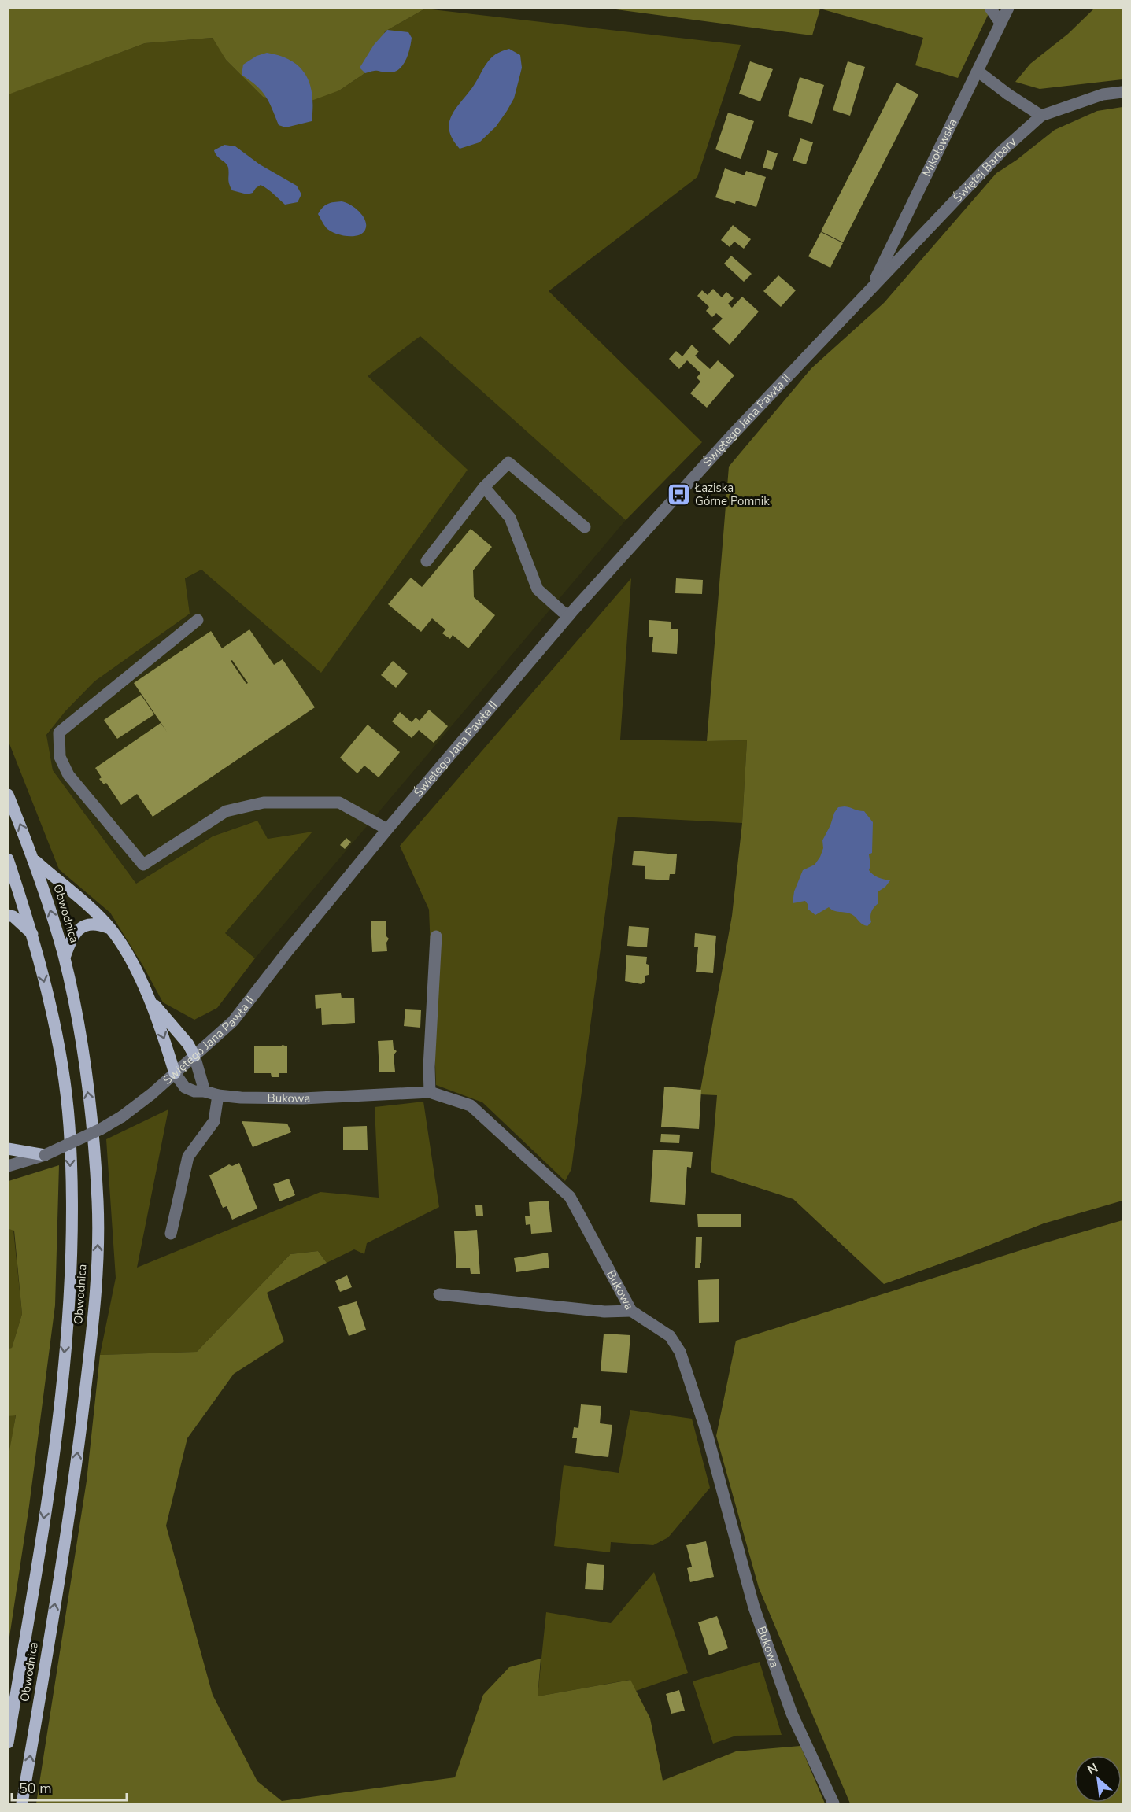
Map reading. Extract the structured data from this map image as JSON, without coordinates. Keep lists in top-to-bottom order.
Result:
{
  "streets": {
    "main road": ["Obwodnica"],
    "street": [
      "Mikołowska",
      "Świętej Barbary",
      "Świętego Jana Pawła II",
      "Bukowa"
    ]
  },
  "crossings": [
    ["Mikołowska", "Świętej Barbary"],
    ["Mikołowska", "Świętego Jana Pawła II"],
    ["Świętej Barbary", "Świętego Jana Pawła II"],
    ["Świętego Jana Pawła II", "Bukowa"]
  ],
  "places": {
    "bus stop": ["Łaziska Górne Pomnik"]
  },
  "scale_bar": "50 m",
  "north": "top left"
}
